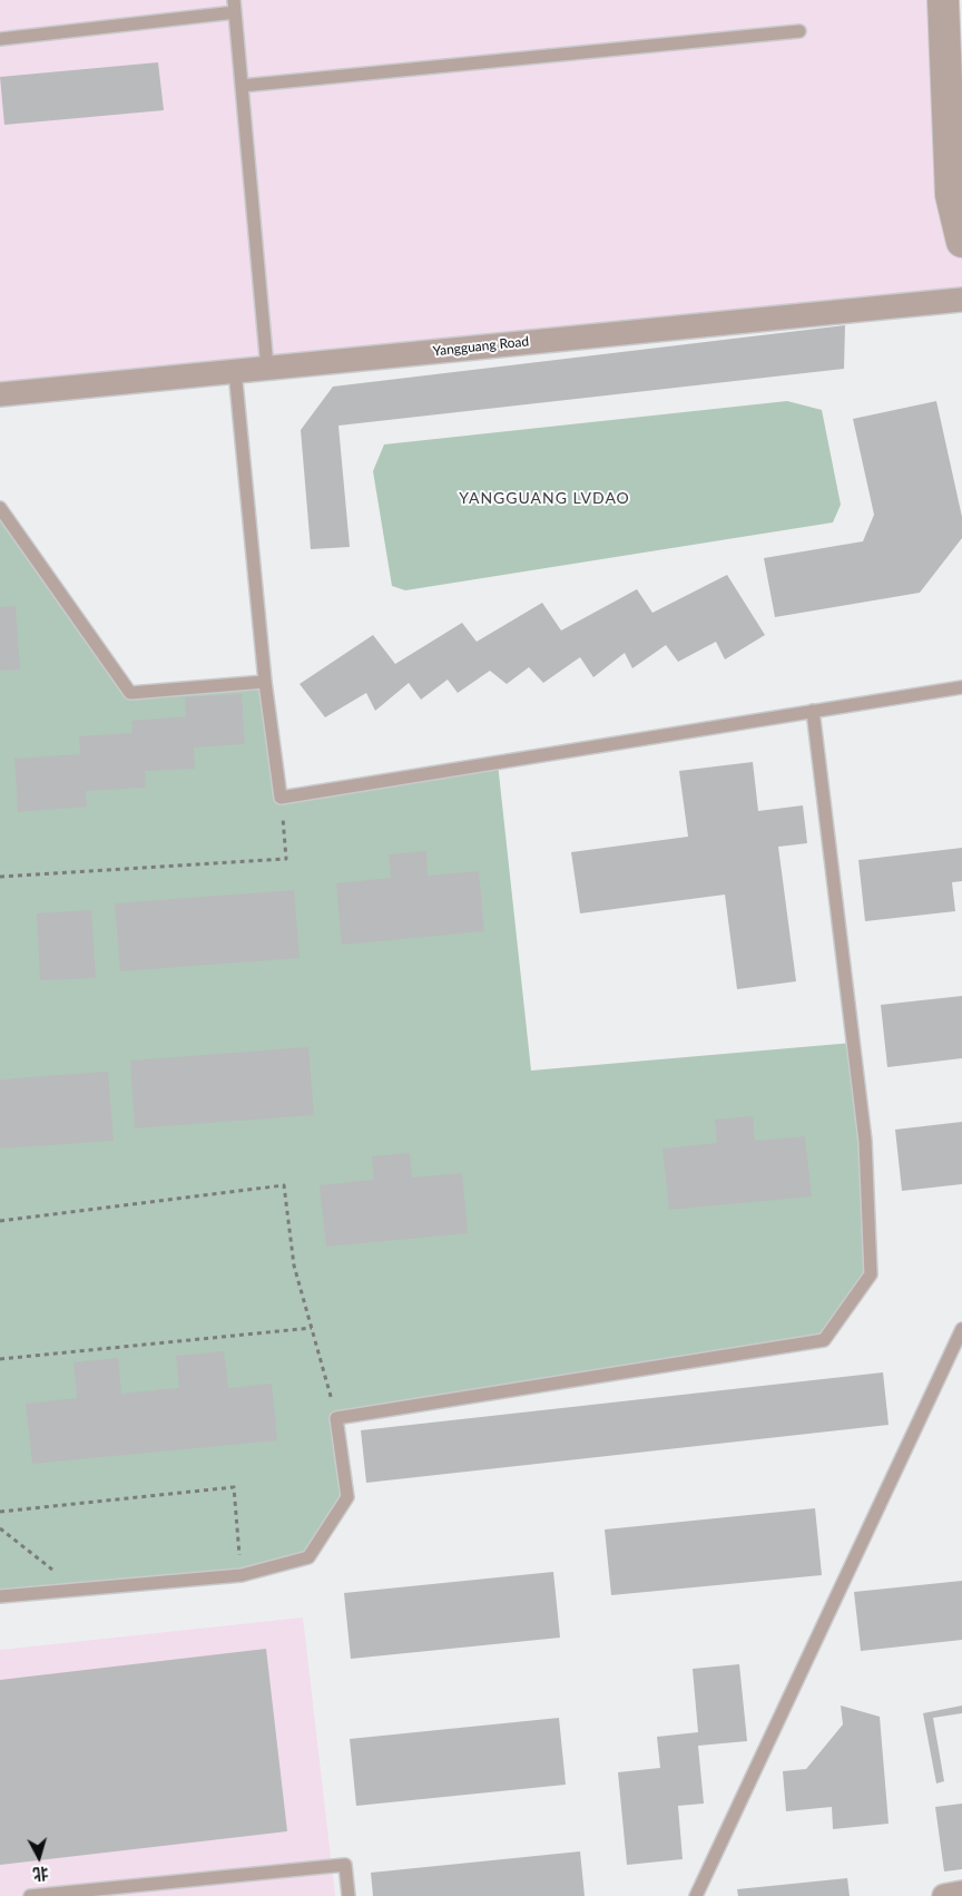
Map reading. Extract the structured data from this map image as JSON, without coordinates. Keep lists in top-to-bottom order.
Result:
{
  "streets": {
    "street": ["Yangguang Road"]
  },
  "districts": ["YANGGUANG LVDAO"],
  "north": "bottom"
}
